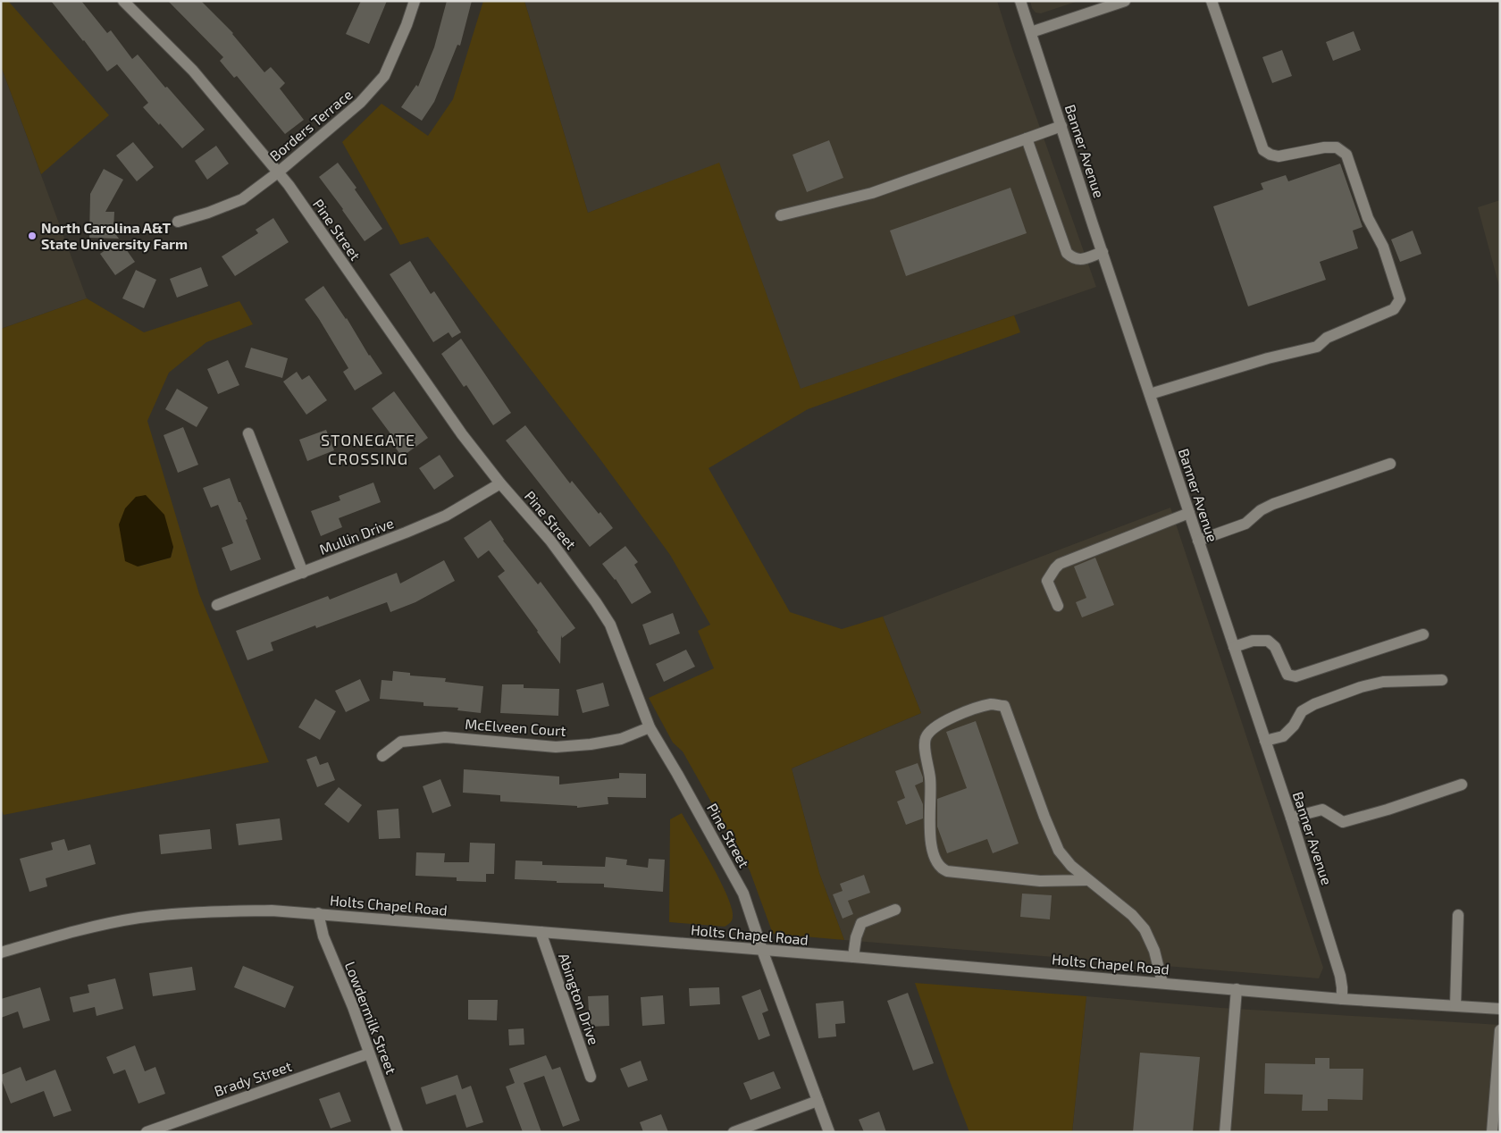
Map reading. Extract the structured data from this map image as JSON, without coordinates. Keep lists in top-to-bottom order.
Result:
{
  "streets": {
    "street": [
      "Borders Terrace",
      "Banner Avenue",
      "Pine Street",
      "Mullin Drive",
      "McElveen Court",
      "Holts Chapel Road",
      "Abington Drive",
      "Lowdermilk Street",
      "Brady Street"
    ]
  },
  "crossings": [
    ["Borders Terrace", "Pine Street"],
    ["Banner Avenue", "Holts Chapel Road"],
    ["Pine Street", "Mullin Drive"],
    ["Pine Street", "McElveen Court"],
    ["Pine Street", "Holts Chapel Road"],
    ["Holts Chapel Road", "Abington Drive"],
    ["Holts Chapel Road", "Lowdermilk Street"],
    ["Lowdermilk Street", "Brady Street"]
  ],
  "districts": ["STONEGATE CROSSING"],
  "places": ["North Carolina A&T State University Farm"]
}
